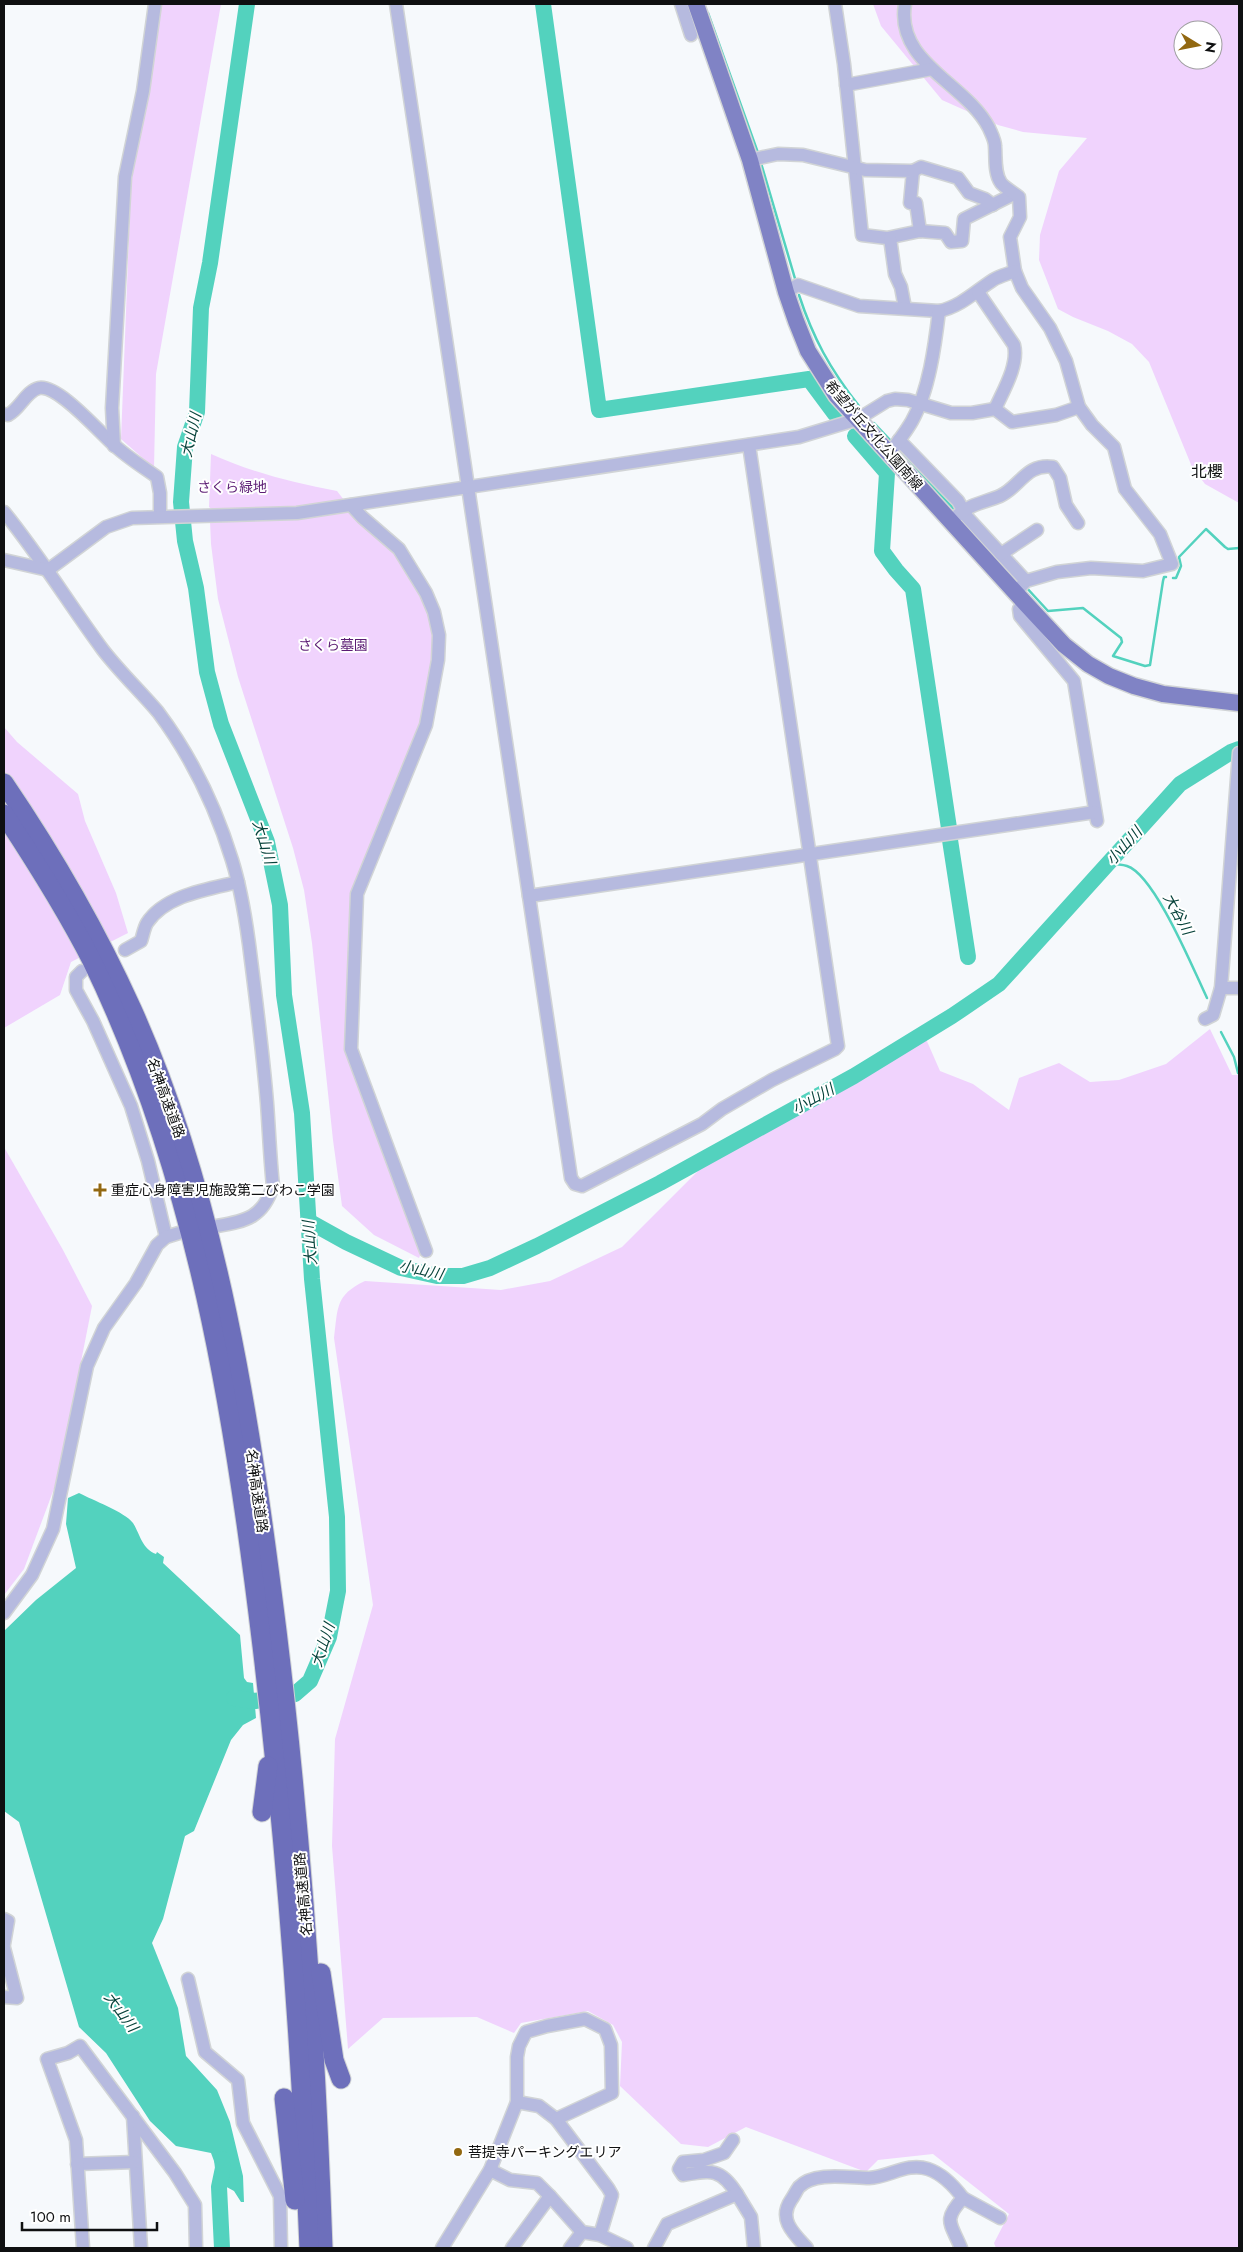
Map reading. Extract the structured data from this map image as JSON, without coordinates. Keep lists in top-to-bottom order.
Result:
{
  "streets": {
    "highway": ["名神高速道路"],
    "main road": ["希望が丘文化公園南線"]
  },
  "districts": ["北櫻"],
  "water": ["大山川", "小山川", "大谷川"],
  "parks": ["さくら緑地", "さくら墓園"],
  "places": {
    "health": ["重症心身障害児施設第二びわこ学園"],
    "other": ["菩提寺パーキングエリア"]
  },
  "scale_bar": "100 m",
  "north": "right"
}
